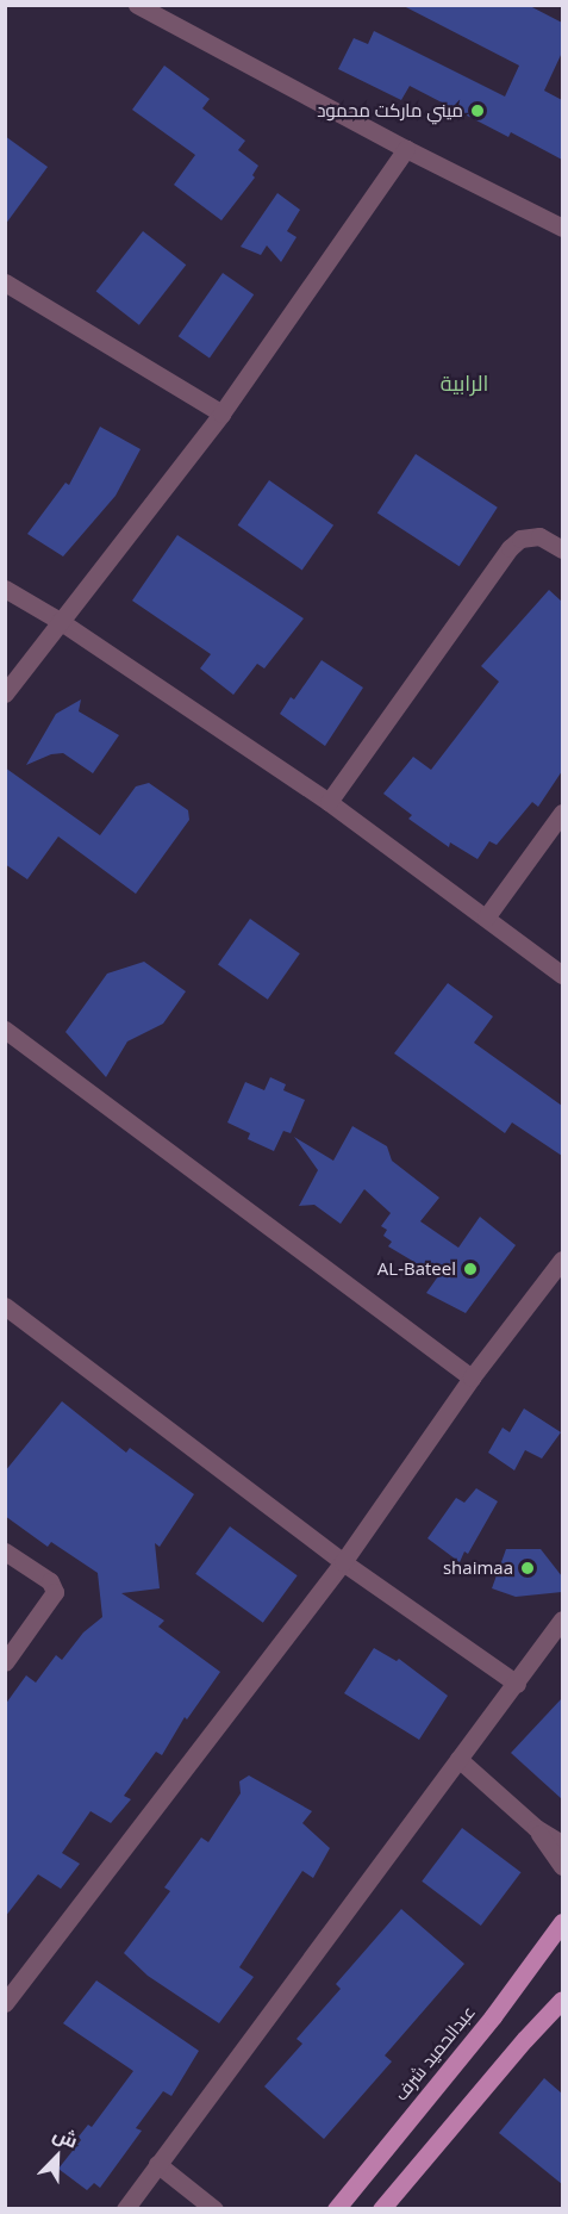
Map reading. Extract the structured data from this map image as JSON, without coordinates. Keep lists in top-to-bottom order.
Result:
{
  "streets": {
    "main road": ["عبدالحميد شرف"]
  },
  "districts": ["الرابية"],
  "places": ["ميني ماركت محمود", "AL-Bateel", "shaimaa"],
  "north": "top right"
}
